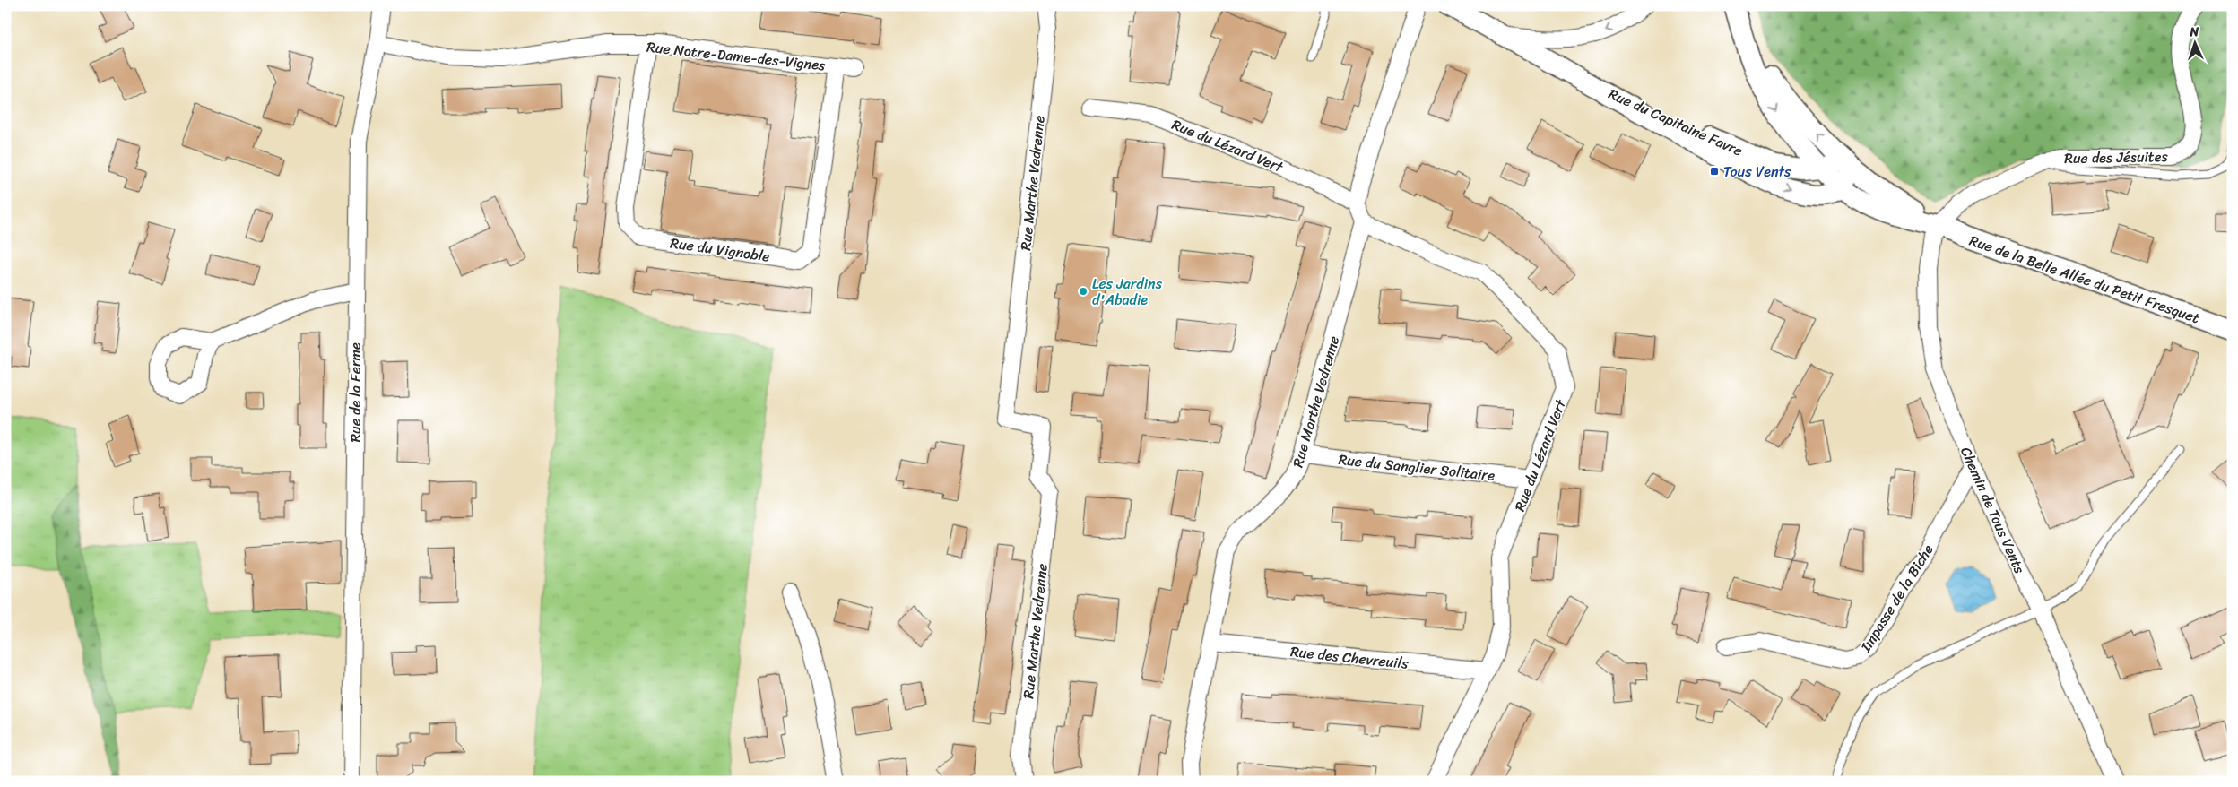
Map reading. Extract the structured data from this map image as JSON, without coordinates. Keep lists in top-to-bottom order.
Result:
{
  "streets": {
    "street": [
      "Rue Notre-Dame-des-Vignes",
      "Rue du Capitaine Favre",
      "Rue du Lézard Vert",
      "Rue des Jésuites",
      "Rue Marthe Vedrenne",
      "Rue du Vignoble",
      "Rue de la Belle Allée du Petit Fresquet",
      "Rue de la Ferme",
      "Rue du Sanglier Solitaire",
      "Chemin de Tous Vents",
      "Impasse de la Biche",
      "Rue des Chevreuils"
    ]
  },
  "crossings": [
    ["Rue Notre-Dame-des-Vignes", "Rue du Vignoble"],
    ["Rue Notre-Dame-des-Vignes", "Rue de la Ferme"],
    ["Rue du Capitaine Favre", "Rue de la Belle Allée du Petit Fresquet"],
    ["Rue du Lézard Vert", "Rue Marthe Vedrenne"],
    ["Rue du Lézard Vert", "Rue du Sanglier Solitaire"],
    ["Rue du Lézard Vert", "Rue des Chevreuils"],
    ["Rue des Jésuites", "Rue de la Belle Allée du Petit Fresquet"],
    ["Rue des Jésuites", "Chemin de Tous Vents"],
    ["Rue Marthe Vedrenne", "Rue du Sanglier Solitaire"],
    ["Rue Marthe Vedrenne", "Rue des Chevreuils"],
    ["Rue de la Belle Allée du Petit Fresquet", "Chemin de Tous Vents"],
    ["Chemin de Tous Vents", "Impasse de la Biche"]
  ],
  "places": {
    "transit": ["Tous Vents"],
    "other": ["Les Jardins d'Abadie"]
  },
  "north": "top"
}
